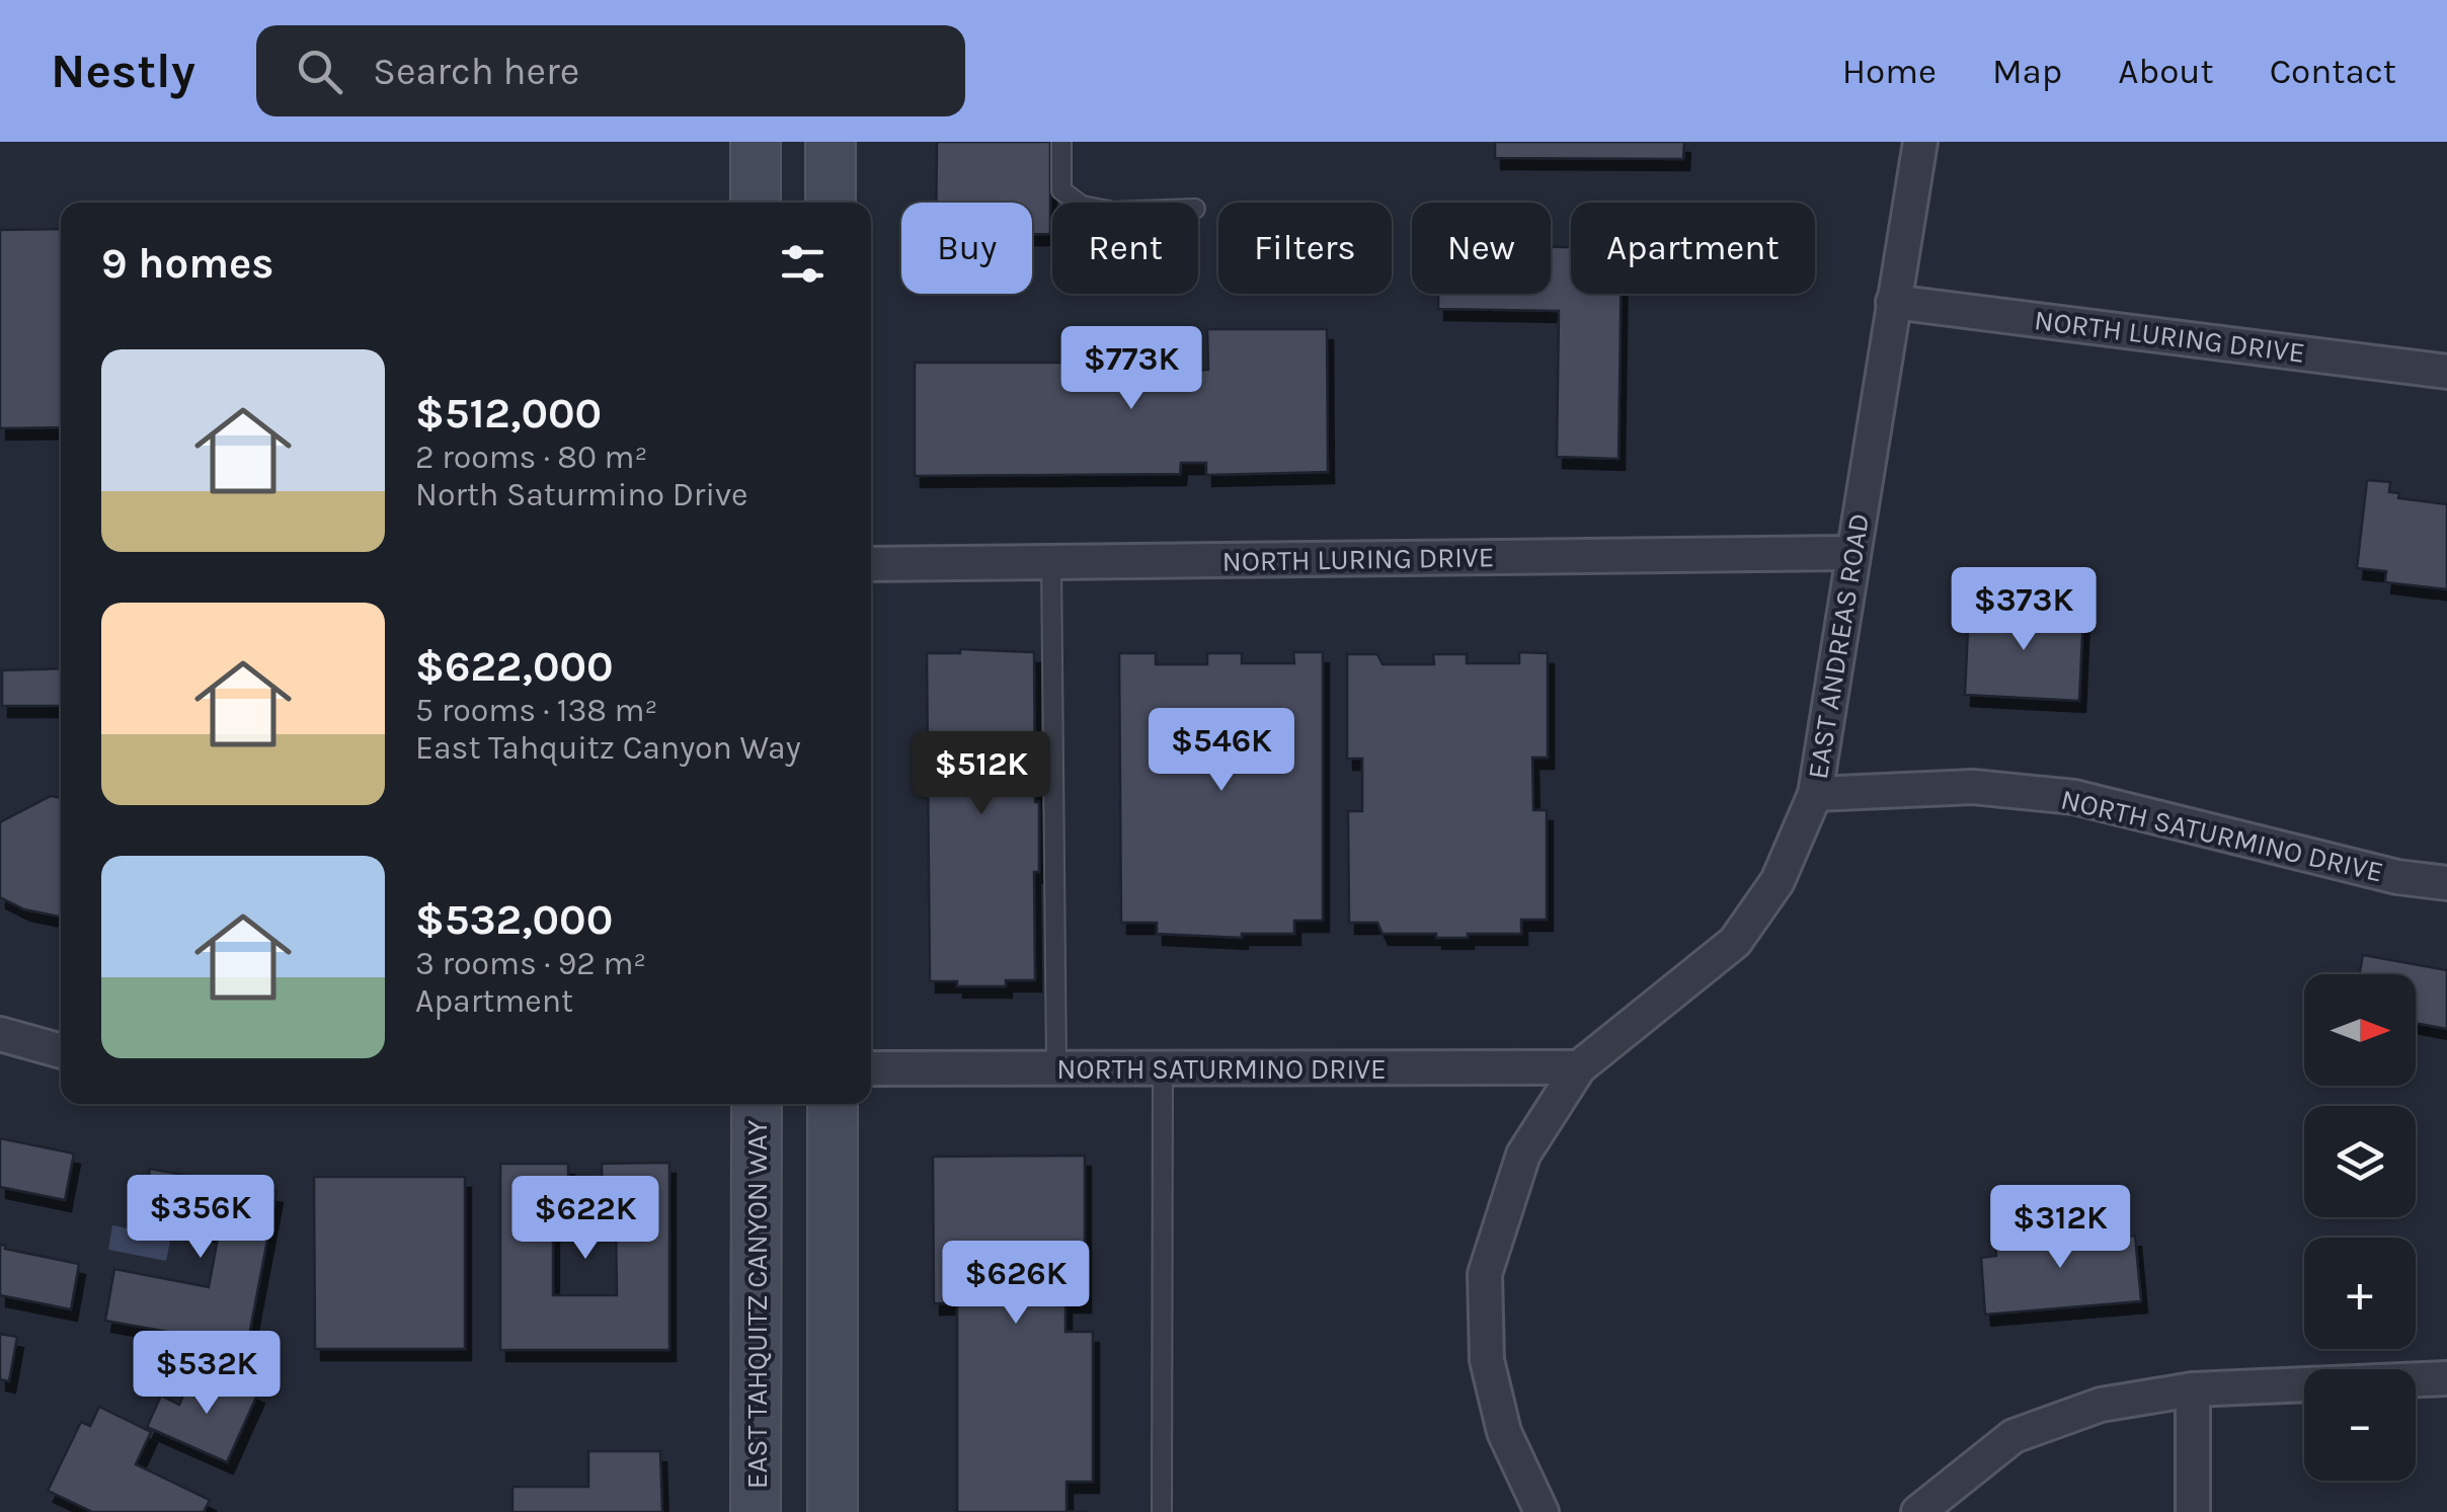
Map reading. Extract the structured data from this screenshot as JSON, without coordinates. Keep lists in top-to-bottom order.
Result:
{
  "streets": {
    "main road": ["EAST TAHQUITZ CANYON WAY"],
    "street": ["NORTH LURING DRIVE", "EAST ANDREAS ROAD", "NORTH SATURMINO DRIVE"]
  },
  "crossings": [
    ["NORTH LURING DRIVE", "EAST ANDREAS ROAD"],
    ["EAST ANDREAS ROAD", "NORTH SATURMINO DRIVE"]
  ],
  "north": "right",
  "page": {
    "header": "Nestly",
    "search": "Search here",
    "nav": [
      "Home",
      "Map",
      "About",
      "Contact"
    ],
    "chip": [
      "Buy",
      "Rent",
      "Filters",
      "New",
      "Apartment"
    ],
    "heading": "9 homes",
    "list": [
      {
        "name": "$512,000",
        "note": "2 rooms · 80 m² · North Saturmino Drive"
      },
      {
        "name": "$622,000",
        "note": "5 rooms · 138 m² · East Tahquitz Canyon Way"
      },
      {
        "name": "$532,000",
        "note": "3 rooms · 92 m² · Apartment"
      }
    ],
    "price": [
      "$773K",
      "$373K",
      "$546K",
      "$512K",
      "$356K",
      "$622K",
      "$312K",
      "$626K",
      "$532K"
    ],
    "map_buttons": ["+", "−"]
  }
}
